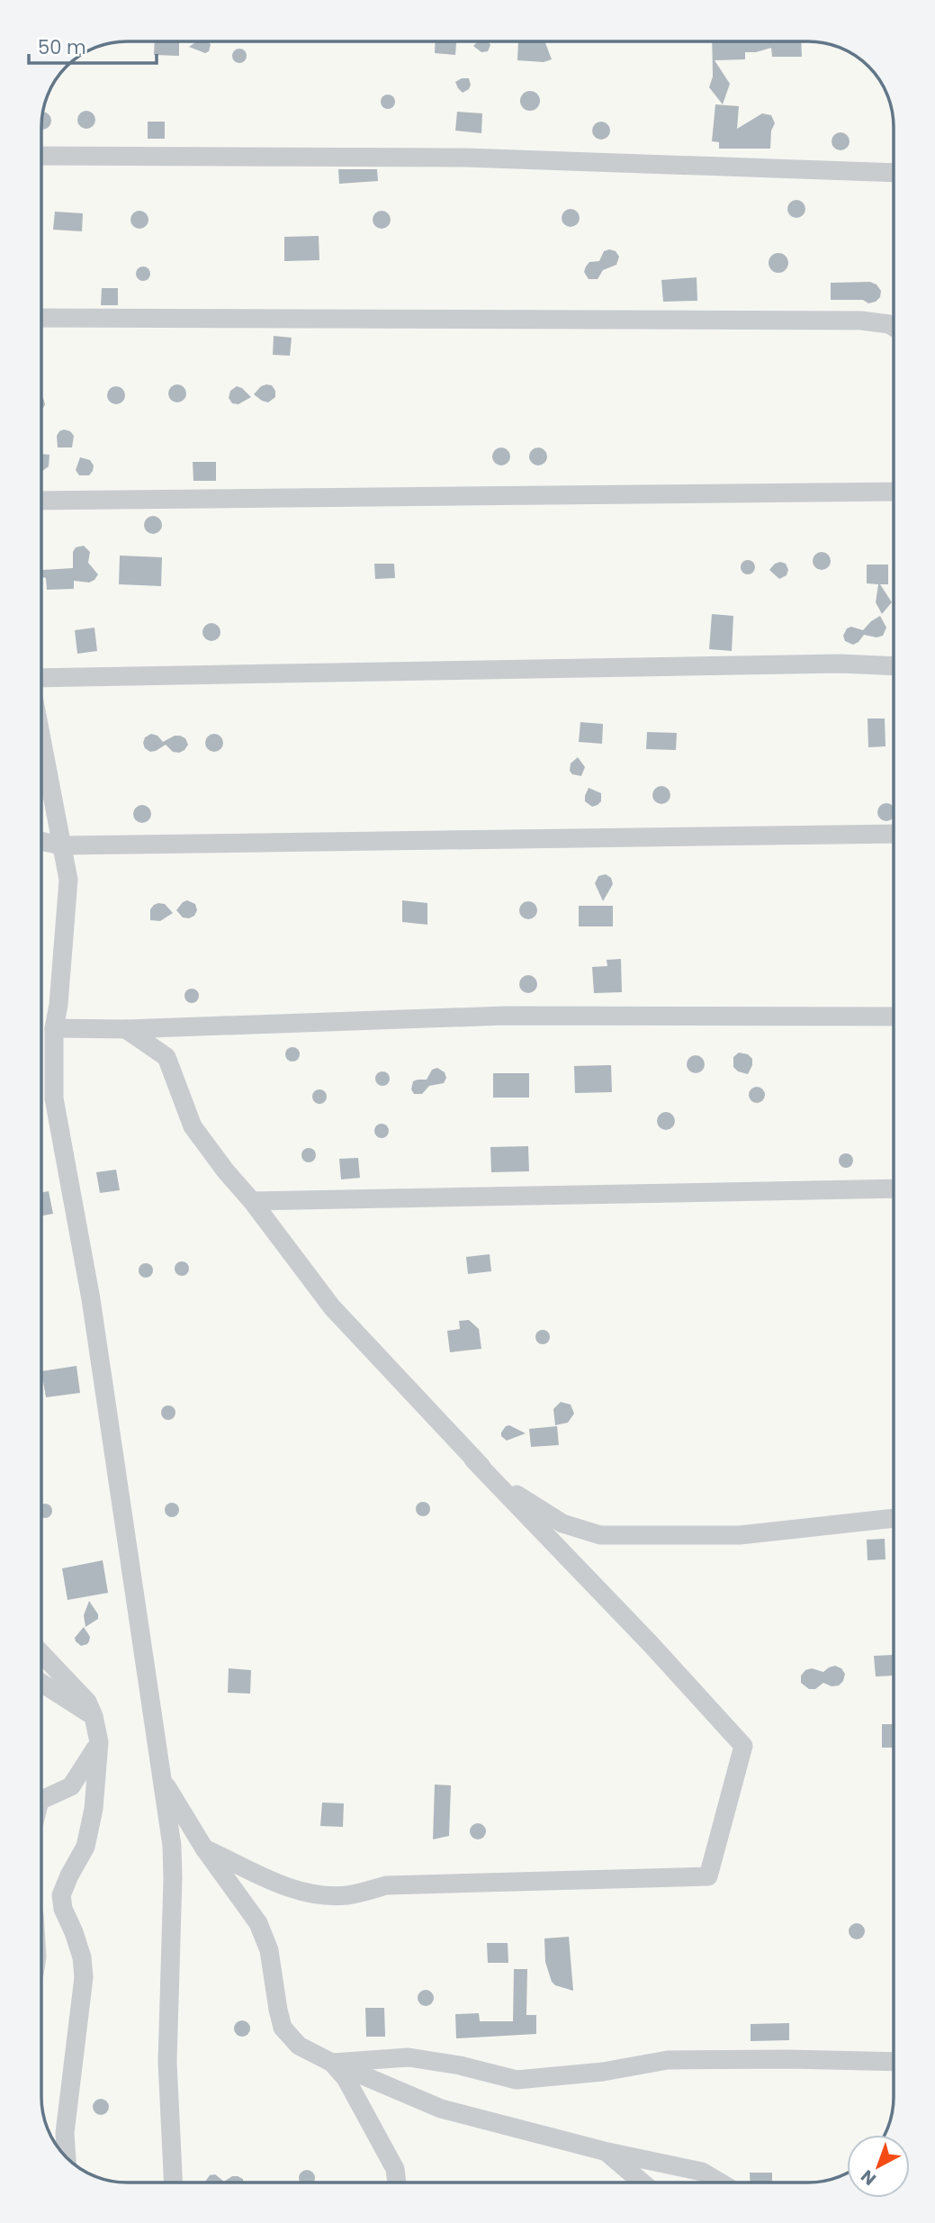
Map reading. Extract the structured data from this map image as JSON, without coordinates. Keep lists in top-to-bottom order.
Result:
{
  "scale_bar": "50 m",
  "north": "bottom left"
}
